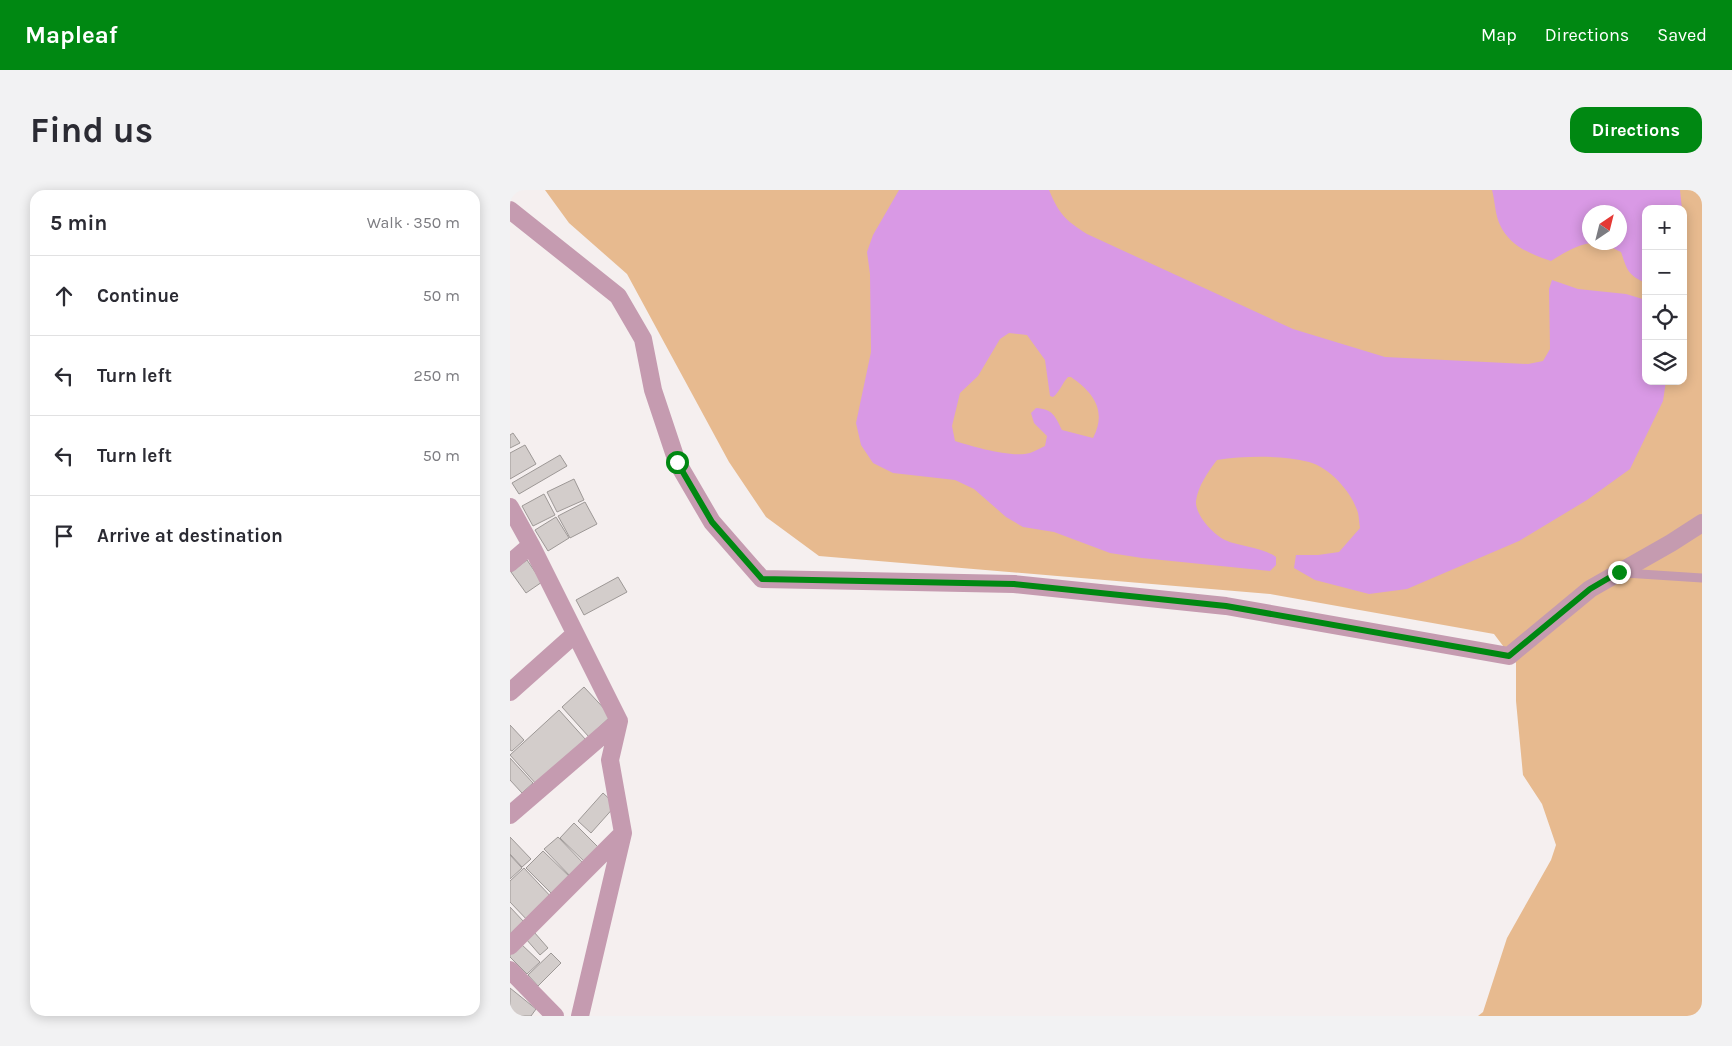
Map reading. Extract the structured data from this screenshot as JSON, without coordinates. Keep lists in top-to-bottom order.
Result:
{
  "north": "top right",
  "page": {
    "header": "Mapleaf",
    "nav": ["Map", "Directions", "Saved"],
    "buttons": "Directions",
    "title": "Find us",
    "heading": ["5 min", "Walk · 350 m"],
    "map_buttons": ["+", "−"],
    "list": [
      ["Continue", "50 m"],
      ["Turn left", "250 m"],
      ["Turn left", "50 m"],
      "Arrive at destination"
    ]
  }
}
